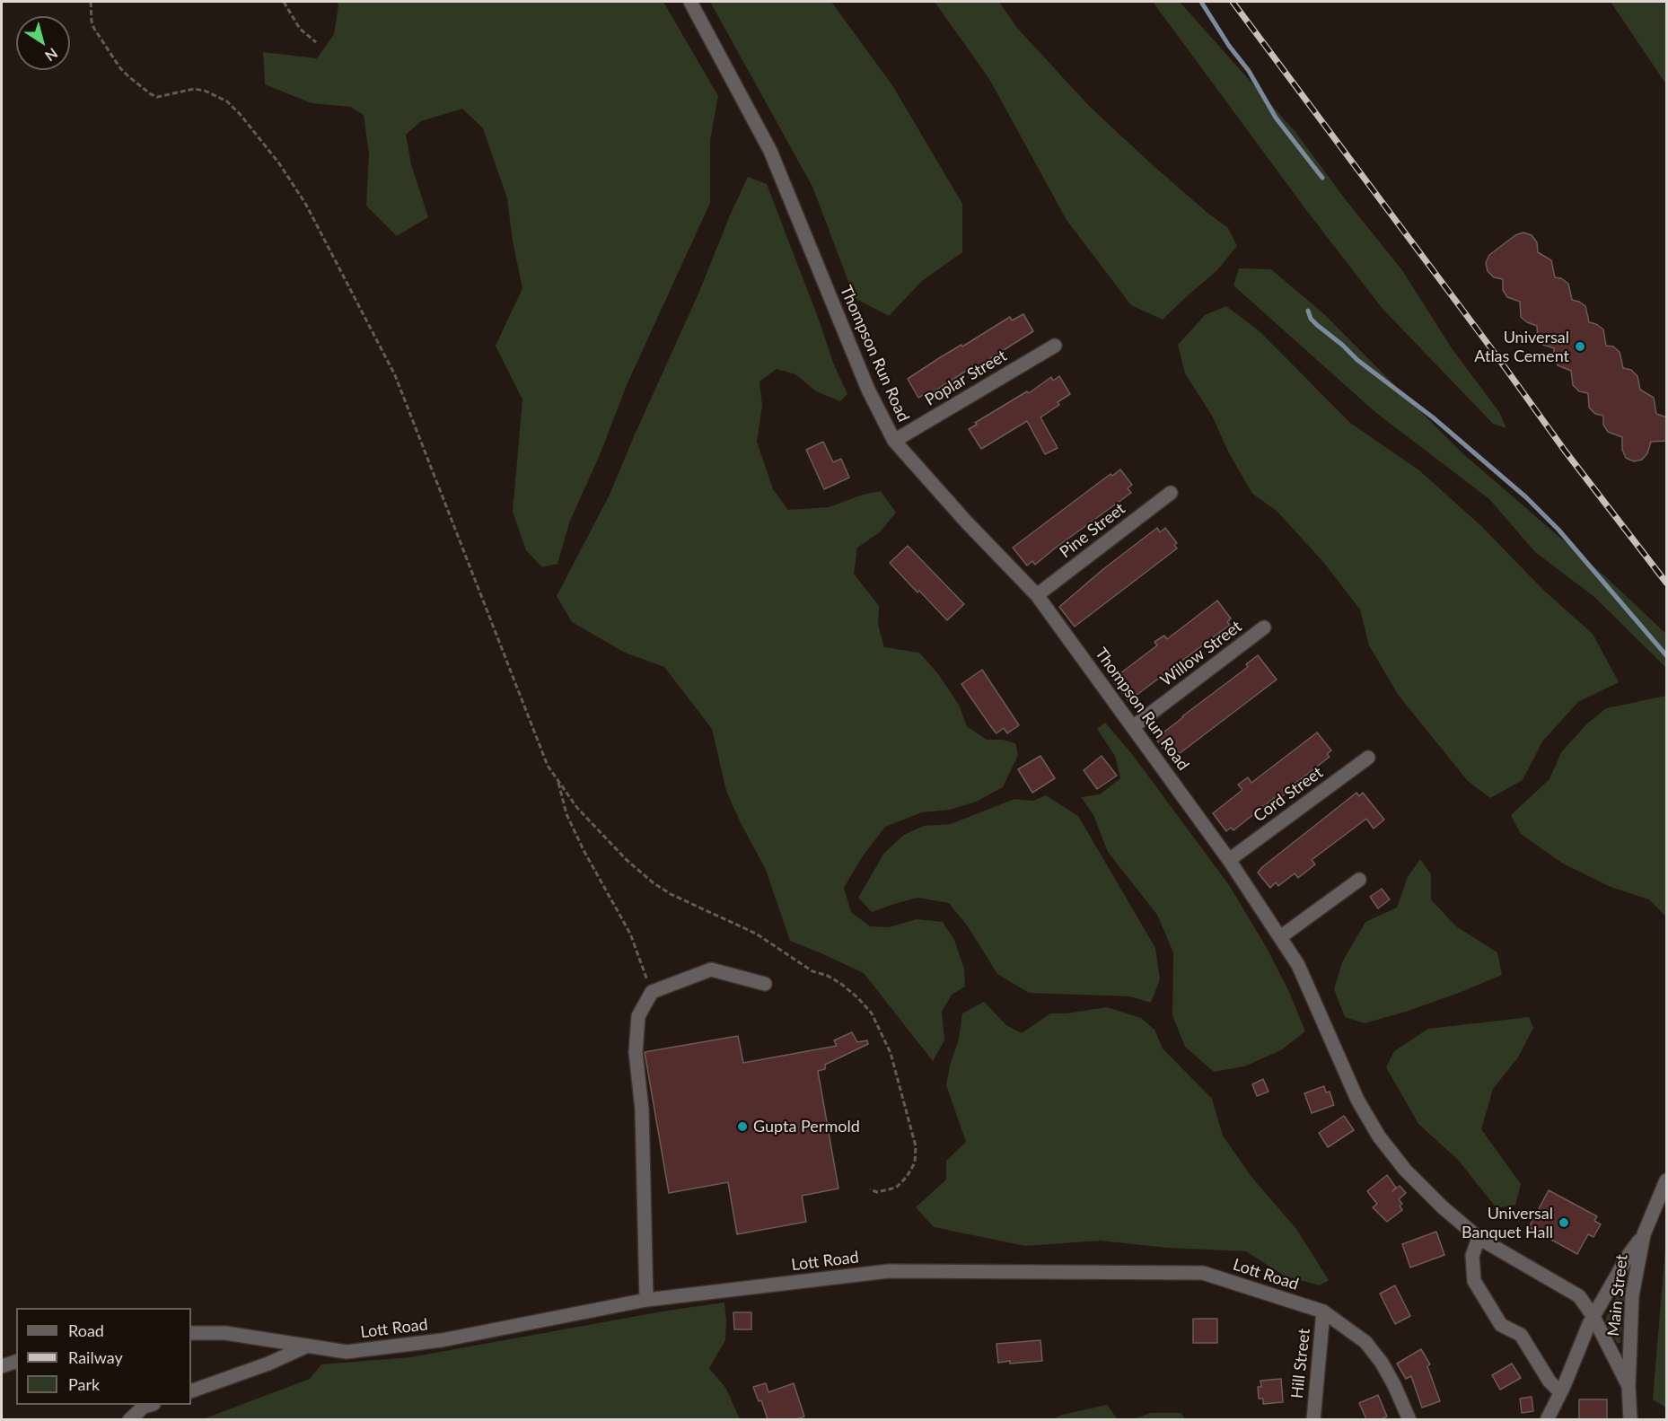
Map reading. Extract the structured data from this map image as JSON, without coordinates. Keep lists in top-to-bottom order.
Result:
{
  "streets": {
    "street": [
      "Thompson Run Road",
      "Poplar Street",
      "Pine Street",
      "Willow Street",
      "Cord Street",
      "Lott Road",
      "Main Street",
      "Hill Street"
    ]
  },
  "crossings": [
    ["Thompson Run Road", "Poplar Street"],
    ["Thompson Run Road", "Pine Street"],
    ["Thompson Run Road", "Willow Street"],
    ["Thompson Run Road", "Cord Street"],
    ["Thompson Run Road", "Main Street"],
    ["Lott Road", "Hill Street"]
  ],
  "places": ["Universal Atlas Cement", "Gupta Permold", "Universal Banquet Hall"],
  "legend": ["Road", "Railway", "Park"],
  "north": "bottom right"
}
